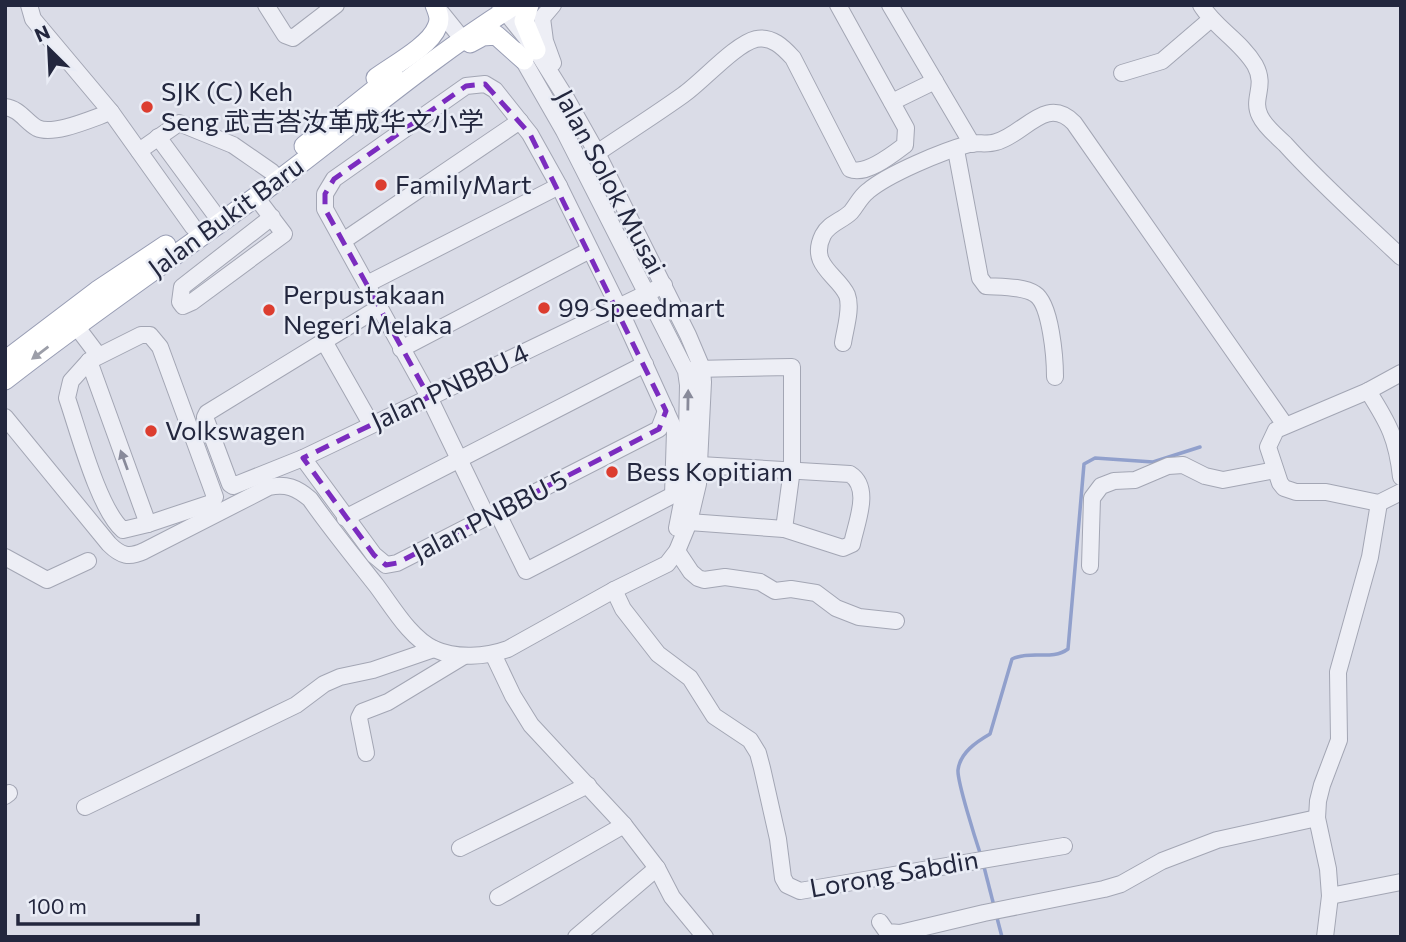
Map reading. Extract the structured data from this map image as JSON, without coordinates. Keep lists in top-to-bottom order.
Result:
{
  "streets": {
    "main road": ["Jalan Bukit Baru"],
    "street": [
      "Jalan Solok Musai",
      "Jalan PNBBU 4",
      "Jalan PNBBU 5",
      "Lorong Sabdin"
    ]
  },
  "crossings": [
    ["Jalan Solok Musai", "Jalan Bukit Baru"],
    ["Jalan Solok Musai", "Jalan PNBBU 4"],
    ["Jalan PNBBU 4", "Jalan PNBBU 5"]
  ],
  "places": [
    "SJK (C) Keh Seng 武吉峇汝革成华文小学",
    "FamilyMart",
    "99 Speedmart",
    "Perpustakaan Negeri Melaka",
    "Volkswagen",
    "Bess Kopitiam"
  ],
  "scale_bar": "100 m",
  "north": "top left"
}
